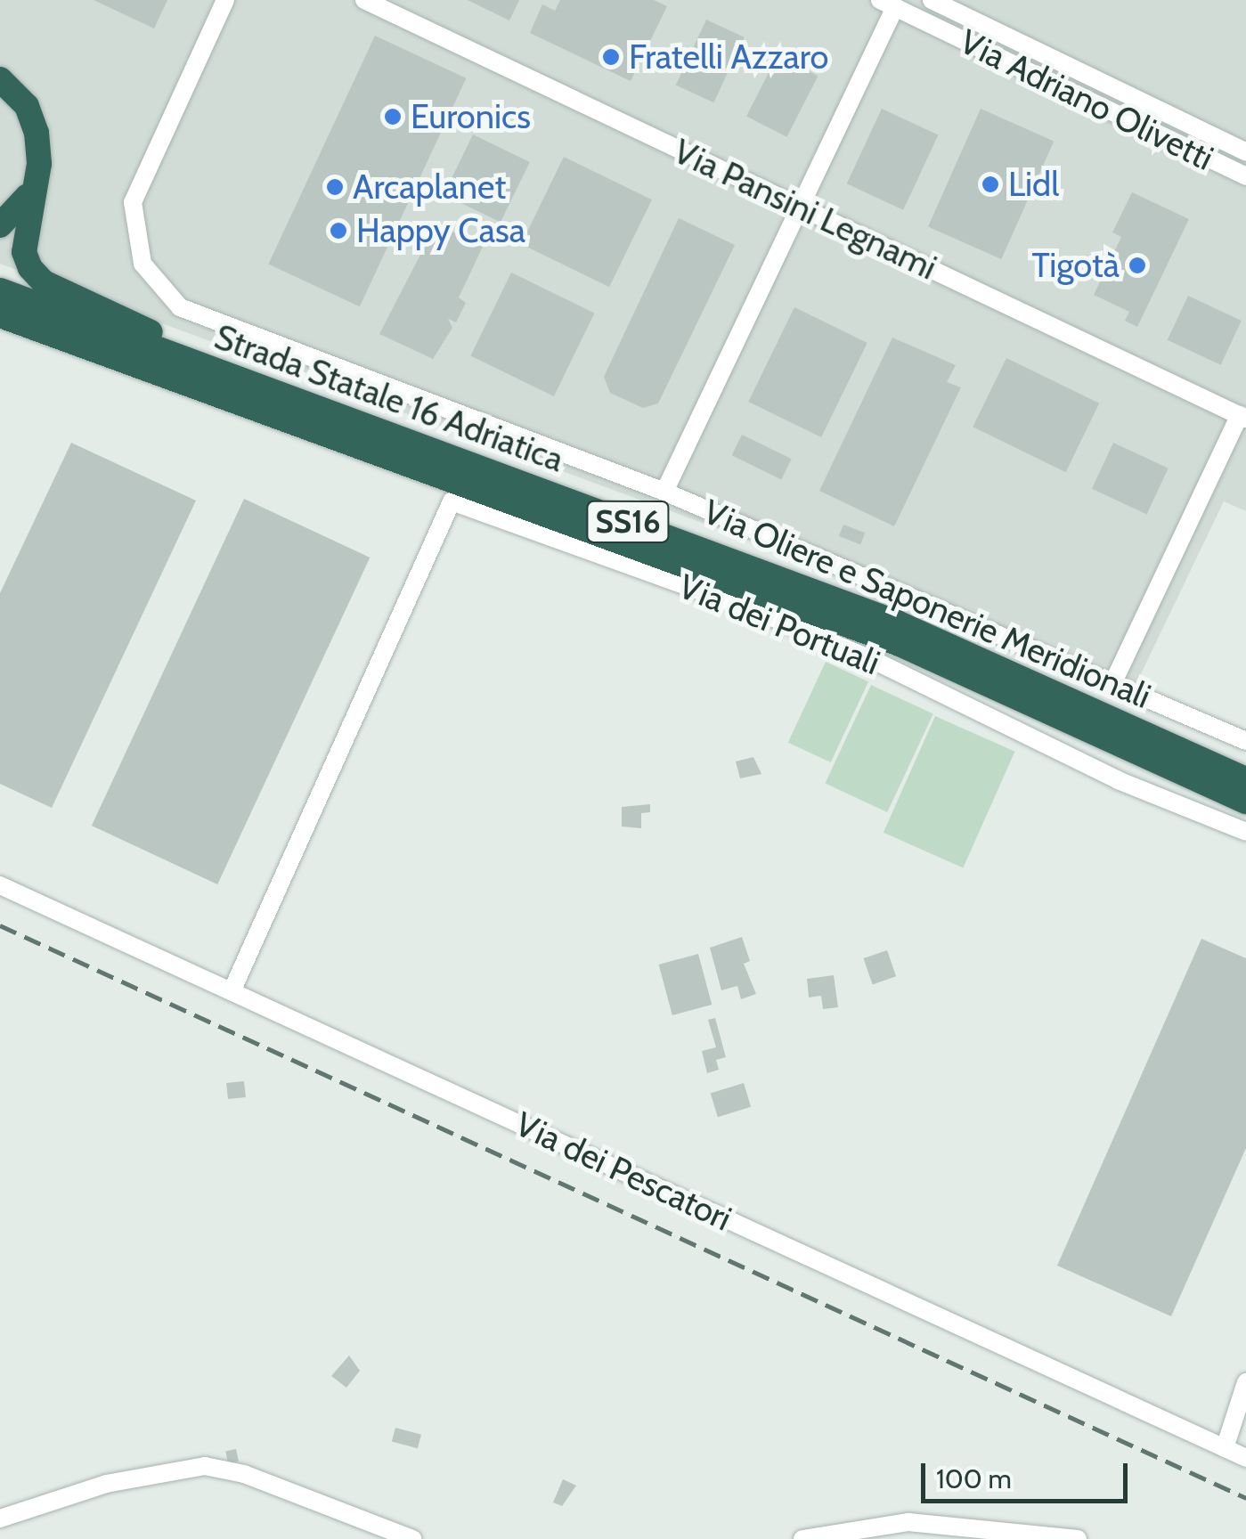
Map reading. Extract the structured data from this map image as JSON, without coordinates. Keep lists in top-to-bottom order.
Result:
{
  "streets": {
    "highway": ["Strada Statale 16 Adriatica", "SS16"],
    "street": [
      "Via Adriano Olivetti",
      "Via Pansini Legnami",
      "Via Oliere e Saponerie Meridionali",
      "Via dei Portuali",
      "Via dei Pescatori"
    ]
  },
  "crossings": [
    ["Via dei Portuali", "Via dei Pescatori"]
  ],
  "places": [
    "Fratelli Azzaro",
    "Euronics",
    "Lidl",
    "Arcaplanet",
    "Happy Casa",
    "Tigotà"
  ],
  "scale_bar": "100 m"
}
